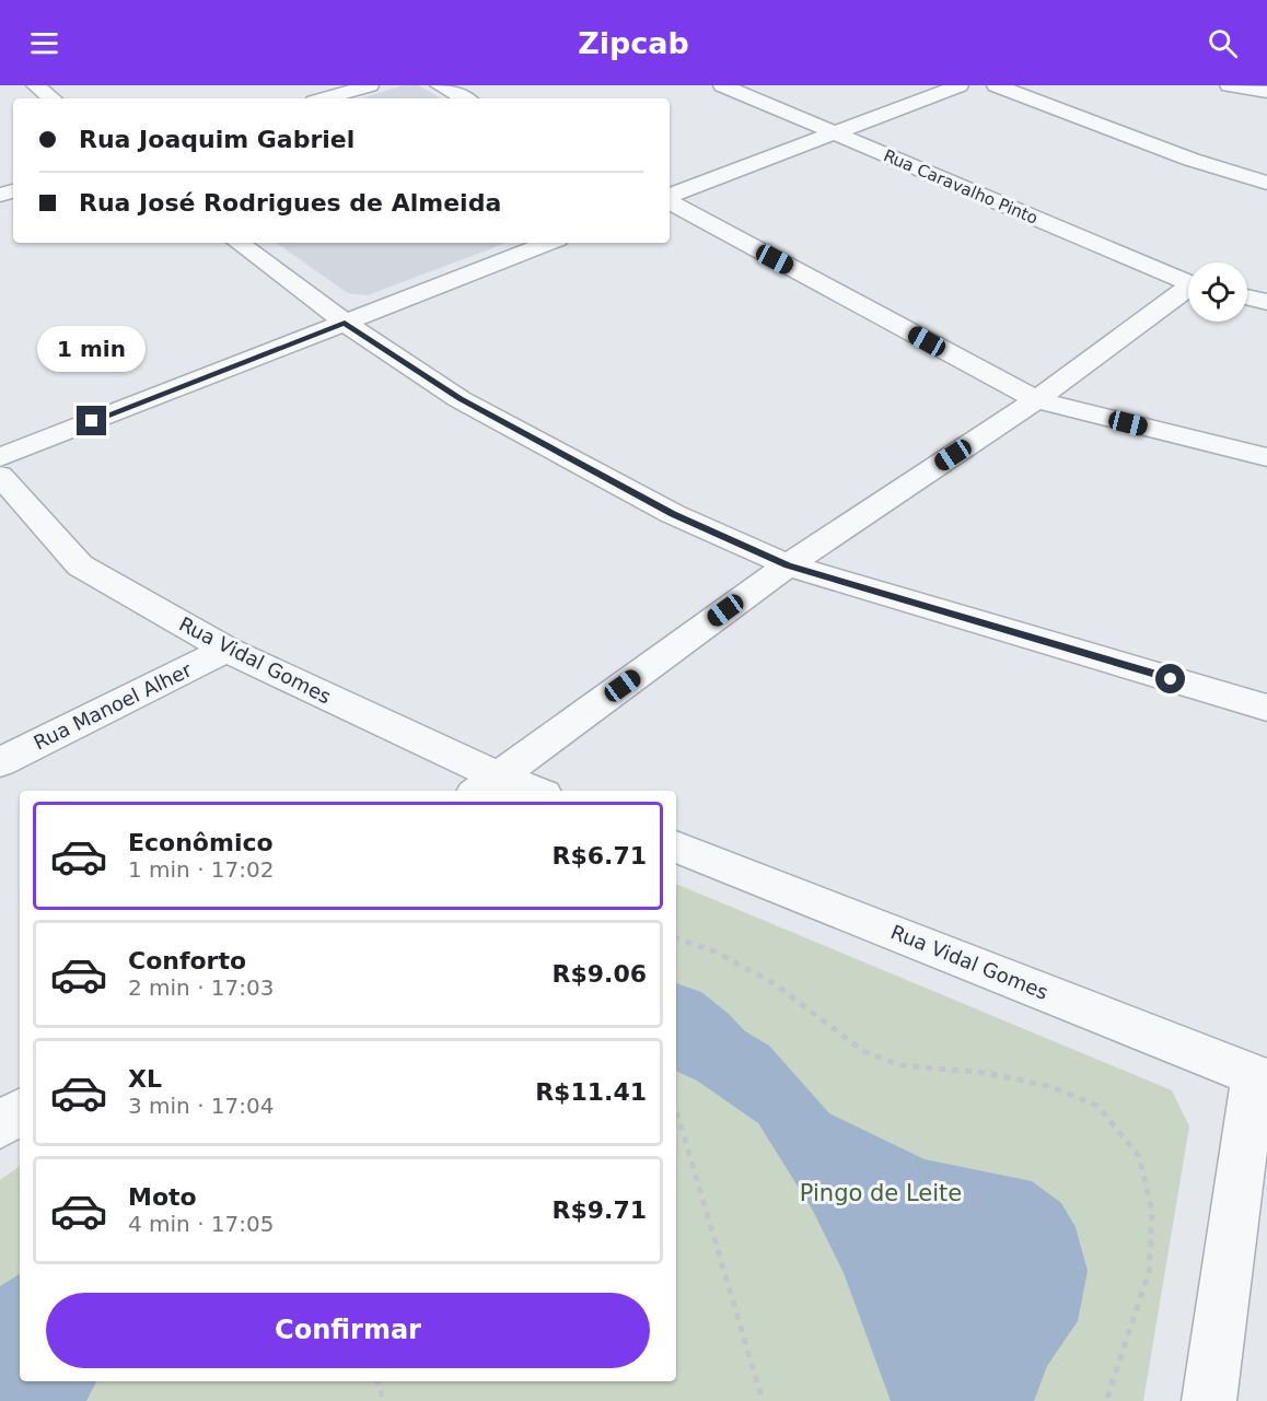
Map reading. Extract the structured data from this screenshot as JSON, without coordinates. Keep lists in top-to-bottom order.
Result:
{
  "streets": {
    "street": ["Rua Caravalho Pinto", "Rua Vidal Gomes", "Rua Manoel Alher"]
  },
  "crossings": [
    ["Rua Vidal Gomes", "Rua Manoel Alher"]
  ],
  "parks": ["Pingo de Leite"],
  "page": {
    "header": "Zipcab",
    "banner": ["Rua Joaquim Gabriel", "Rua José Rodrigues de Almeida"],
    "bubble": "1 min",
    "list": [
      {
        "name": "Econômico",
        "note": "1 min · 17:02",
        "value": "R$6.71"
      },
      {
        "name": "Conforto",
        "note": "2 min · 17:03",
        "value": "R$9.06"
      },
      {
        "name": "XL",
        "note": "3 min · 17:04",
        "value": "R$11.41"
      },
      {
        "name": "Moto",
        "note": "4 min · 17:05",
        "value": "R$9.71"
      }
    ],
    "buttons": "Confirmar"
  }
}
